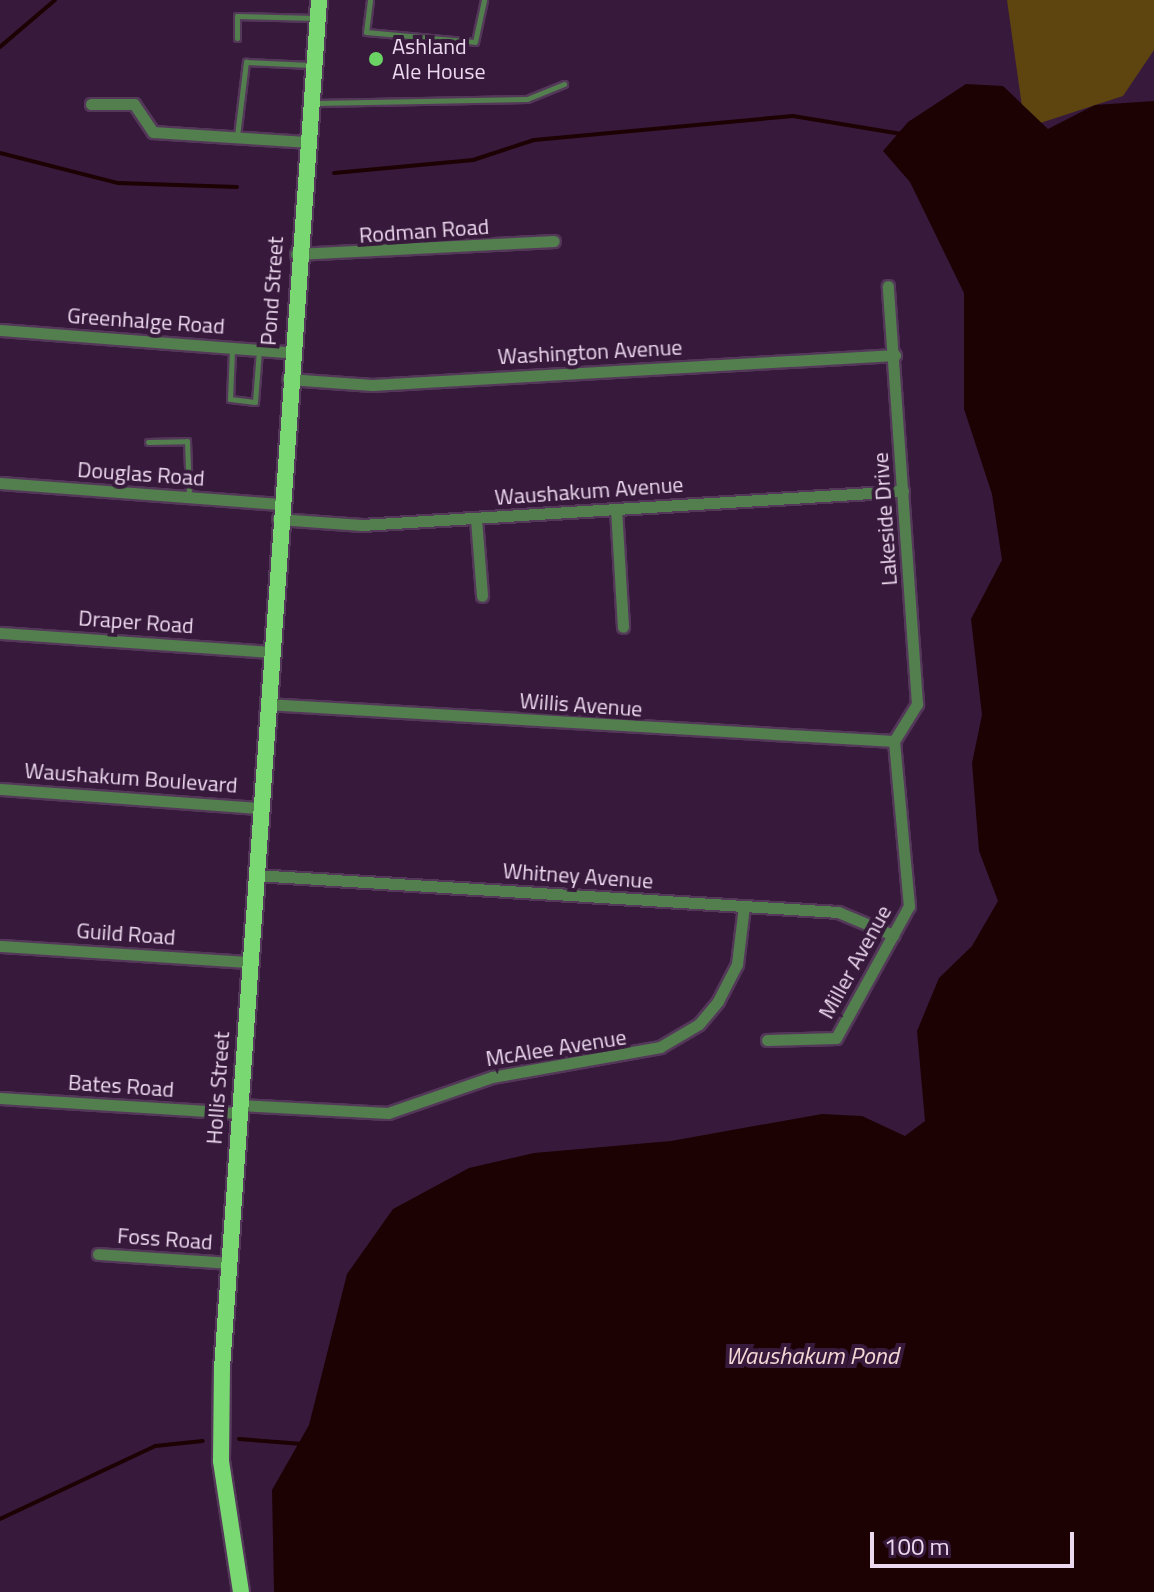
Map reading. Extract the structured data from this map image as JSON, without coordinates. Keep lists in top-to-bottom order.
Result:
{
  "streets": {
    "main road": ["Pond Street", "Hollis Street"],
    "street": [
      "Rodman Road",
      "Greenhalge Road",
      "Washington Avenue",
      "Douglas Road",
      "Waushakum Avenue",
      "Lakeside Drive",
      "Draper Road",
      "Willis Avenue",
      "Waushakum Boulevard",
      "Whitney Avenue",
      "Guild Road",
      "Miller Avenue",
      "McAlee Avenue",
      "Bates Road",
      "Foss Road"
    ]
  },
  "crossings": [
    ["Rodman Road", "Pond Street"],
    ["Pond Street", "Greenhalge Road"],
    ["Pond Street", "Washington Avenue"],
    ["Pond Street", "Douglas Road"],
    ["Pond Street", "Waushakum Avenue"],
    ["Pond Street", "Hollis Street"],
    ["Washington Avenue", "Lakeside Drive"],
    ["Douglas Road", "Waushakum Avenue"],
    ["Waushakum Avenue", "Lakeside Drive"],
    ["Lakeside Drive", "Willis Avenue"],
    ["Lakeside Drive", "Miller Avenue"],
    ["Draper Road", "Hollis Street"],
    ["Willis Avenue", "Miller Avenue"],
    ["Willis Avenue", "Hollis Street"],
    ["Waushakum Boulevard", "Hollis Street"],
    ["Whitney Avenue", "Miller Avenue"],
    ["Whitney Avenue", "McAlee Avenue"],
    ["Whitney Avenue", "Hollis Street"],
    ["Guild Road", "Hollis Street"],
    ["McAlee Avenue", "Bates Road"],
    ["McAlee Avenue", "Hollis Street"],
    ["Bates Road", "Hollis Street"],
    ["Hollis Street", "Foss Road"]
  ],
  "water": ["Waushakum Pond"],
  "places": ["Ashland Ale House"],
  "scale_bar": "100 m"
}
